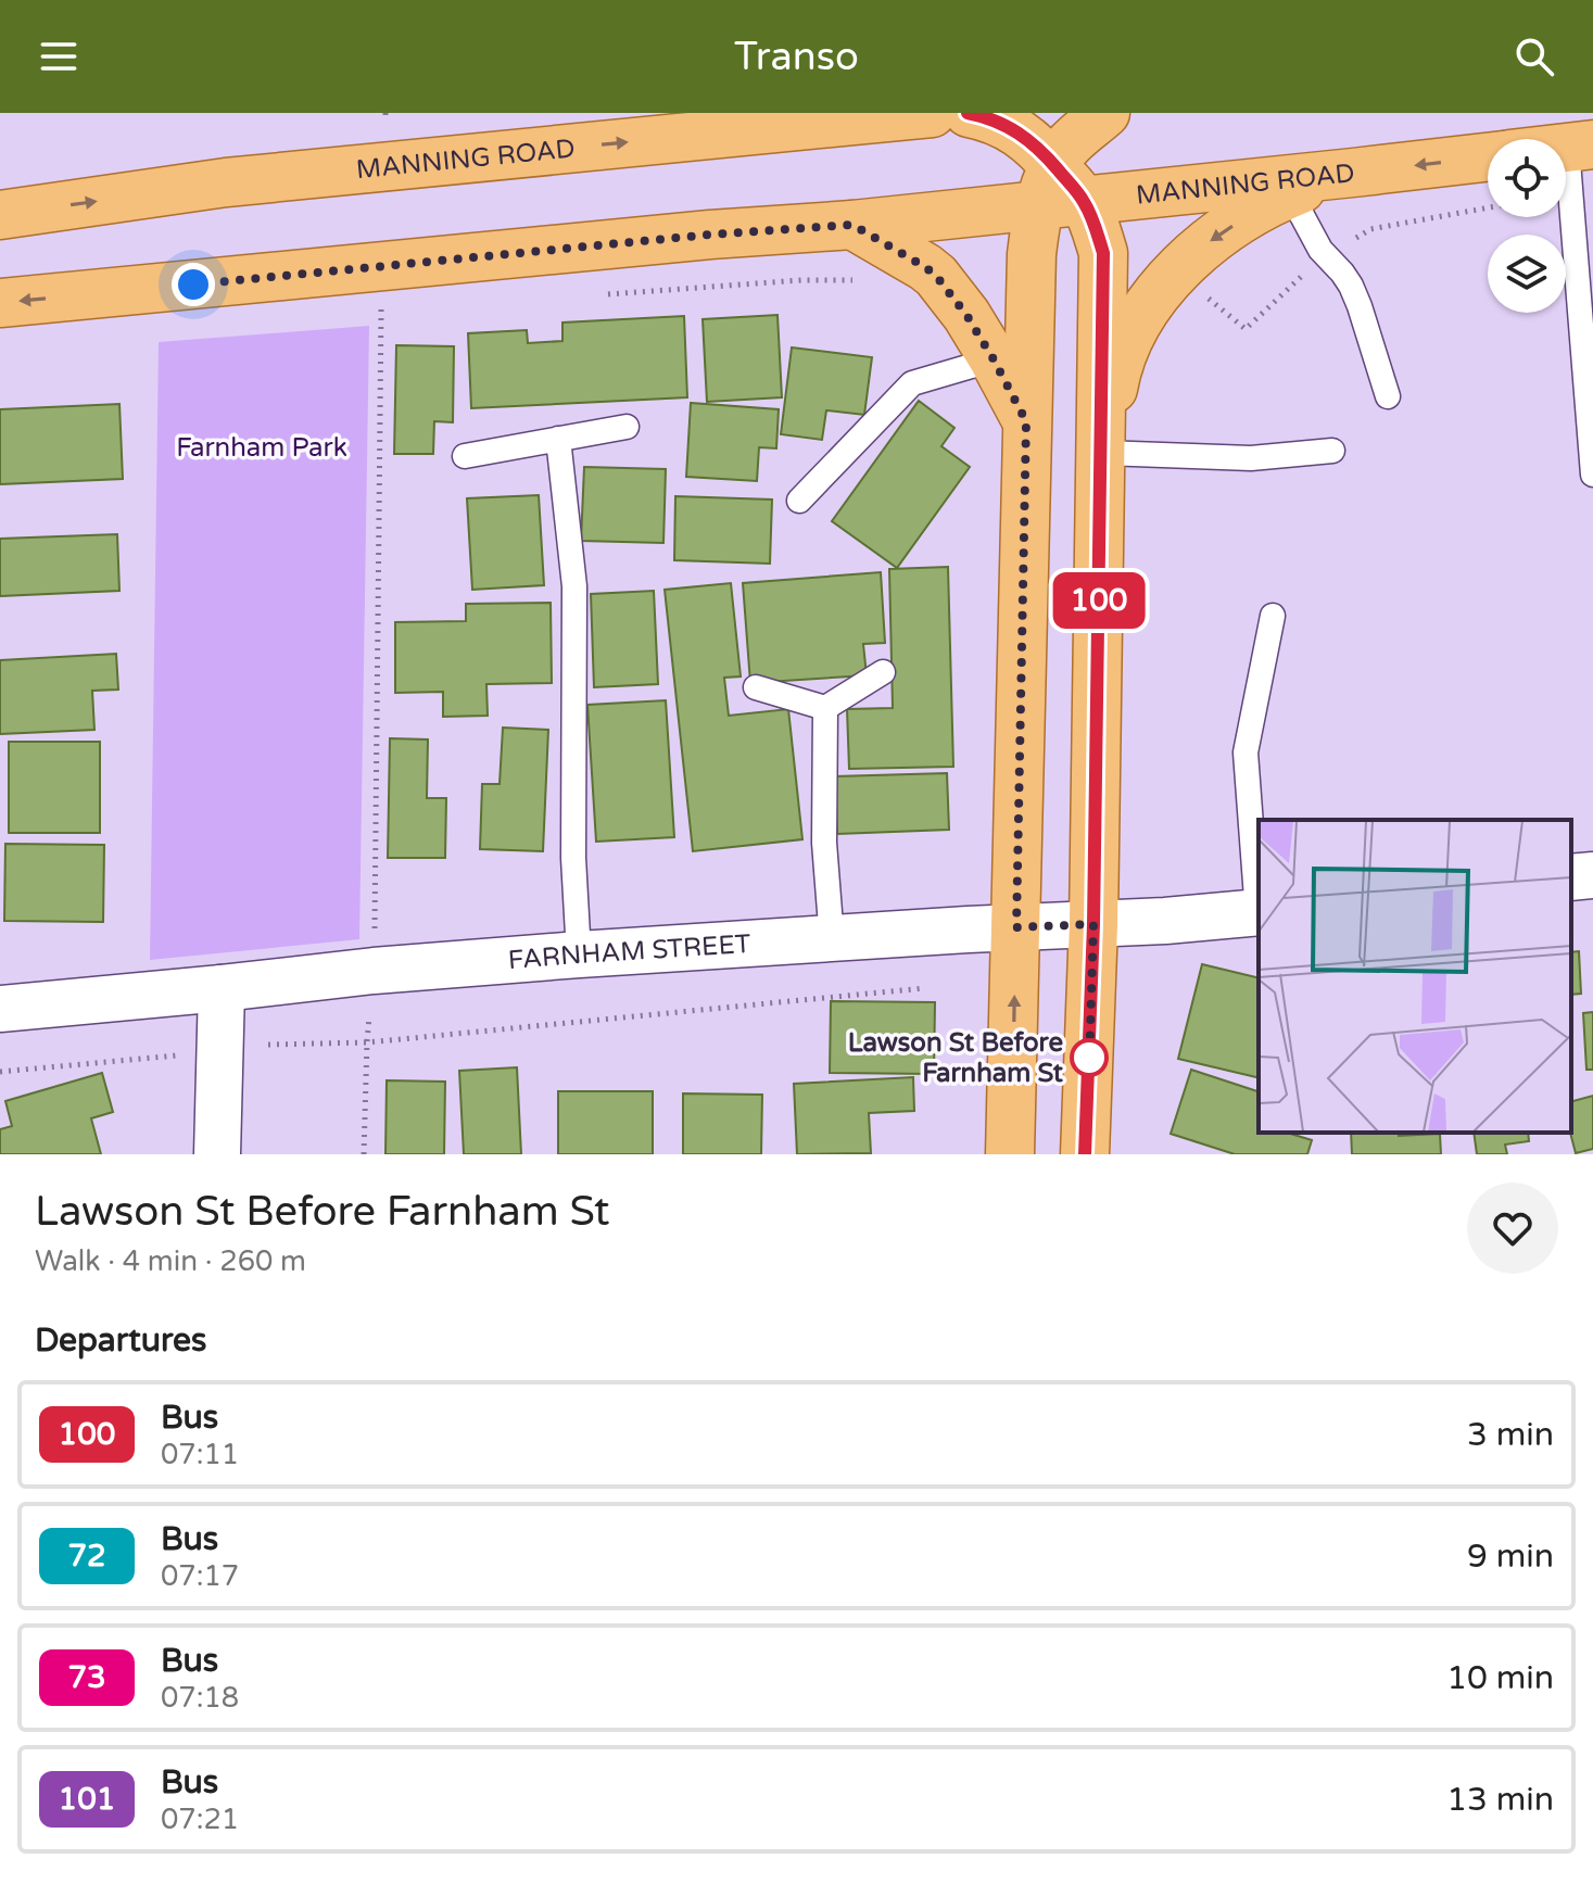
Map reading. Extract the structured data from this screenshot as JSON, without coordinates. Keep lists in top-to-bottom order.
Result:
{
  "streets": {
    "main road": ["MANNING ROAD"],
    "street": ["FARNHAM STREET"]
  },
  "parks": ["Farnham Park"],
  "places": ["Lawson St Before Farnham St"],
  "lines": ["bus line 100"],
  "page": {
    "header": "Transo",
    "on_map": "100",
    "heading": [
      ["Lawson St Before Farnham St", "Walk · 4 min · 260 m"],
      "Departures"
    ],
    "list": [
      {
        "mark": "100",
        "name": "Bus",
        "note": "07:11",
        "value": "3 min"
      },
      {
        "mark": "72",
        "name": "Bus",
        "note": "07:17",
        "value": "9 min"
      },
      {
        "mark": "73",
        "name": "Bus",
        "note": "07:18",
        "value": "10 min"
      },
      {
        "mark": "101",
        "name": "Bus",
        "note": "07:21",
        "value": "13 min"
      }
    ]
  }
}
